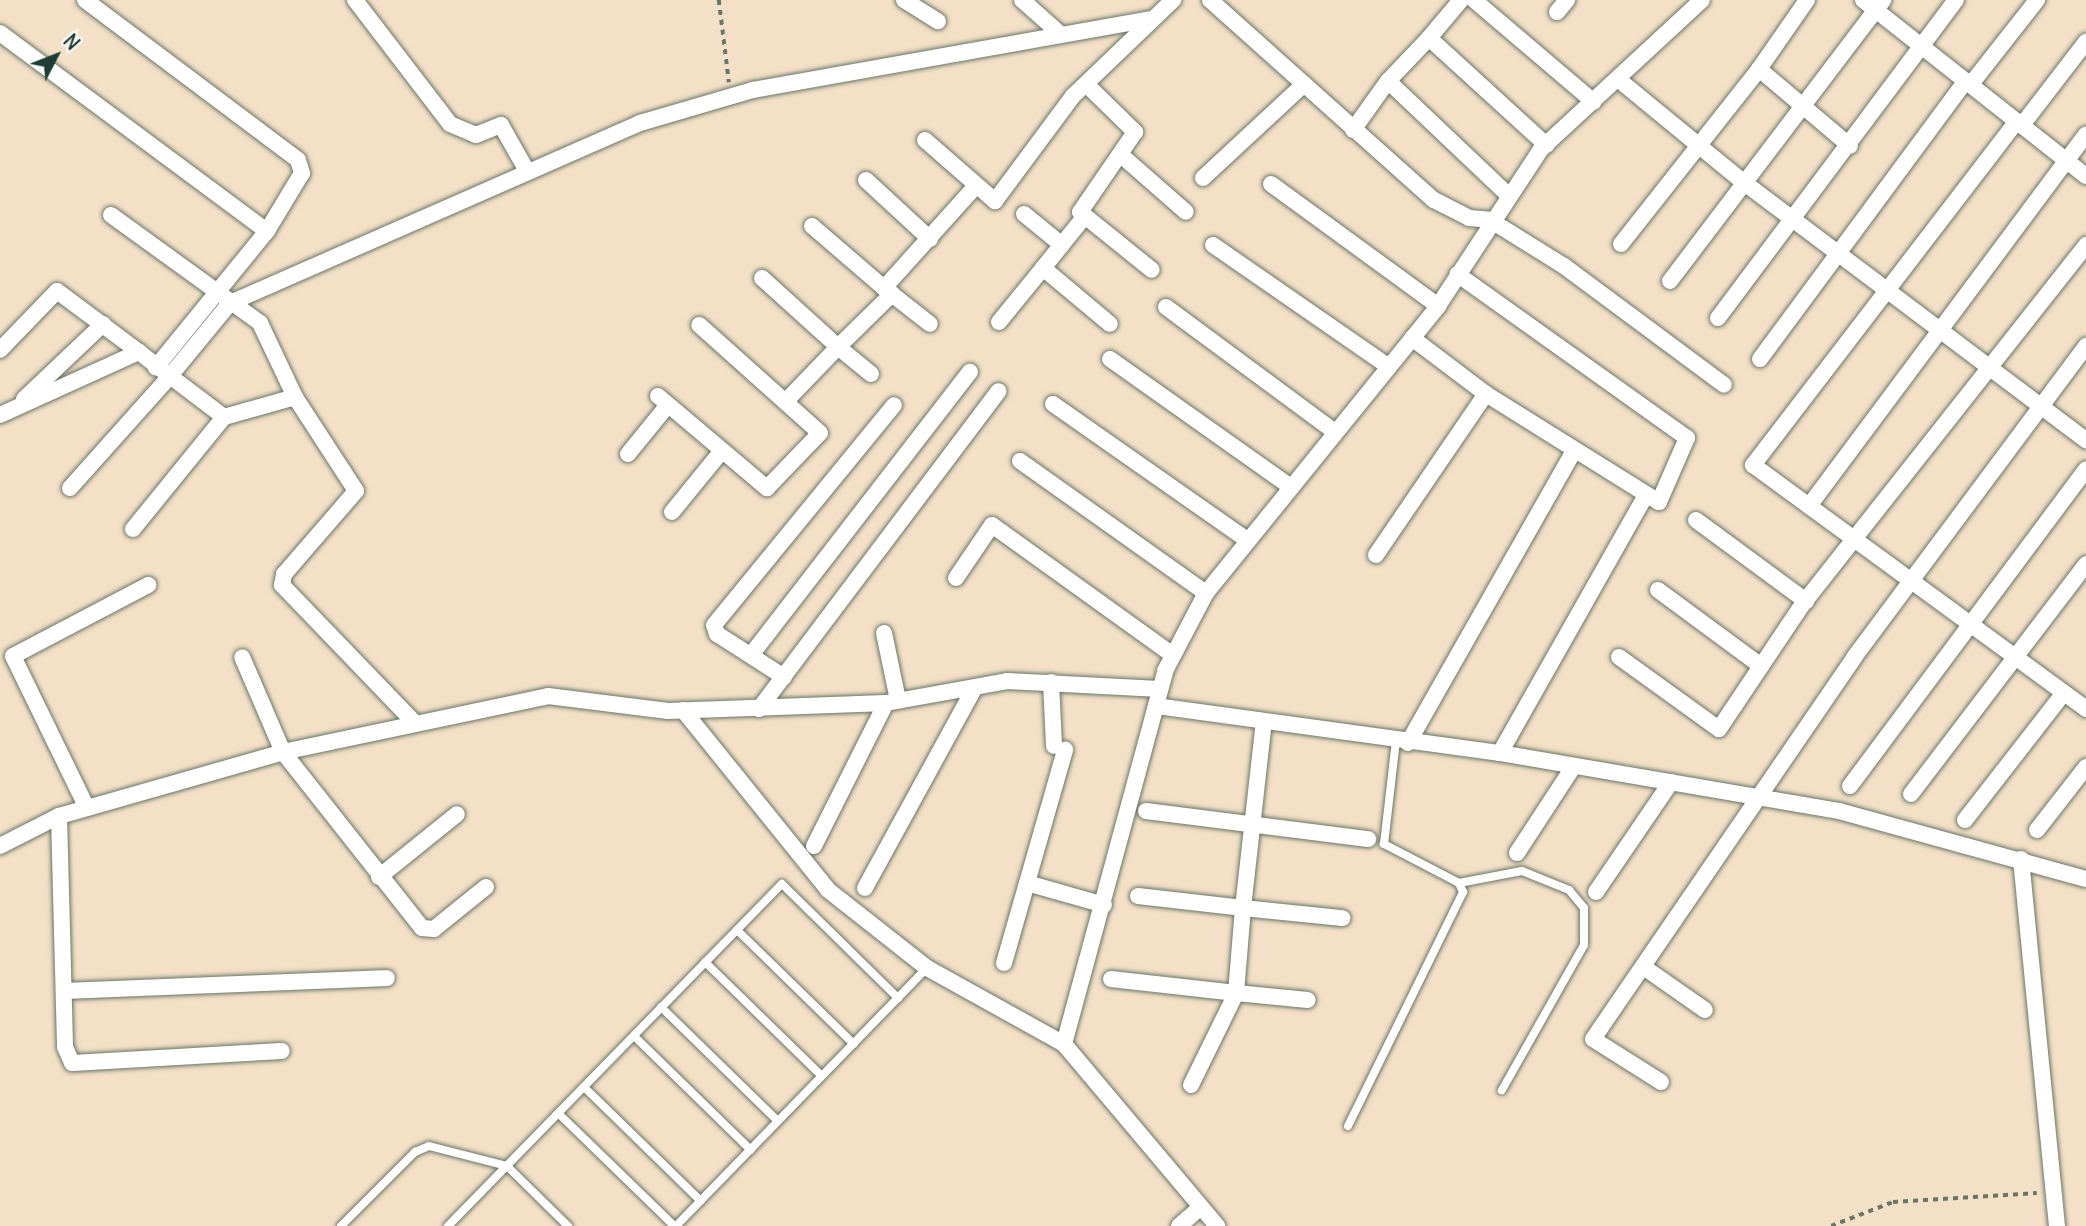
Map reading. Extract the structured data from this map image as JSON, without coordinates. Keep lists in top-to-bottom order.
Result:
{
  "north": "top right"
}
